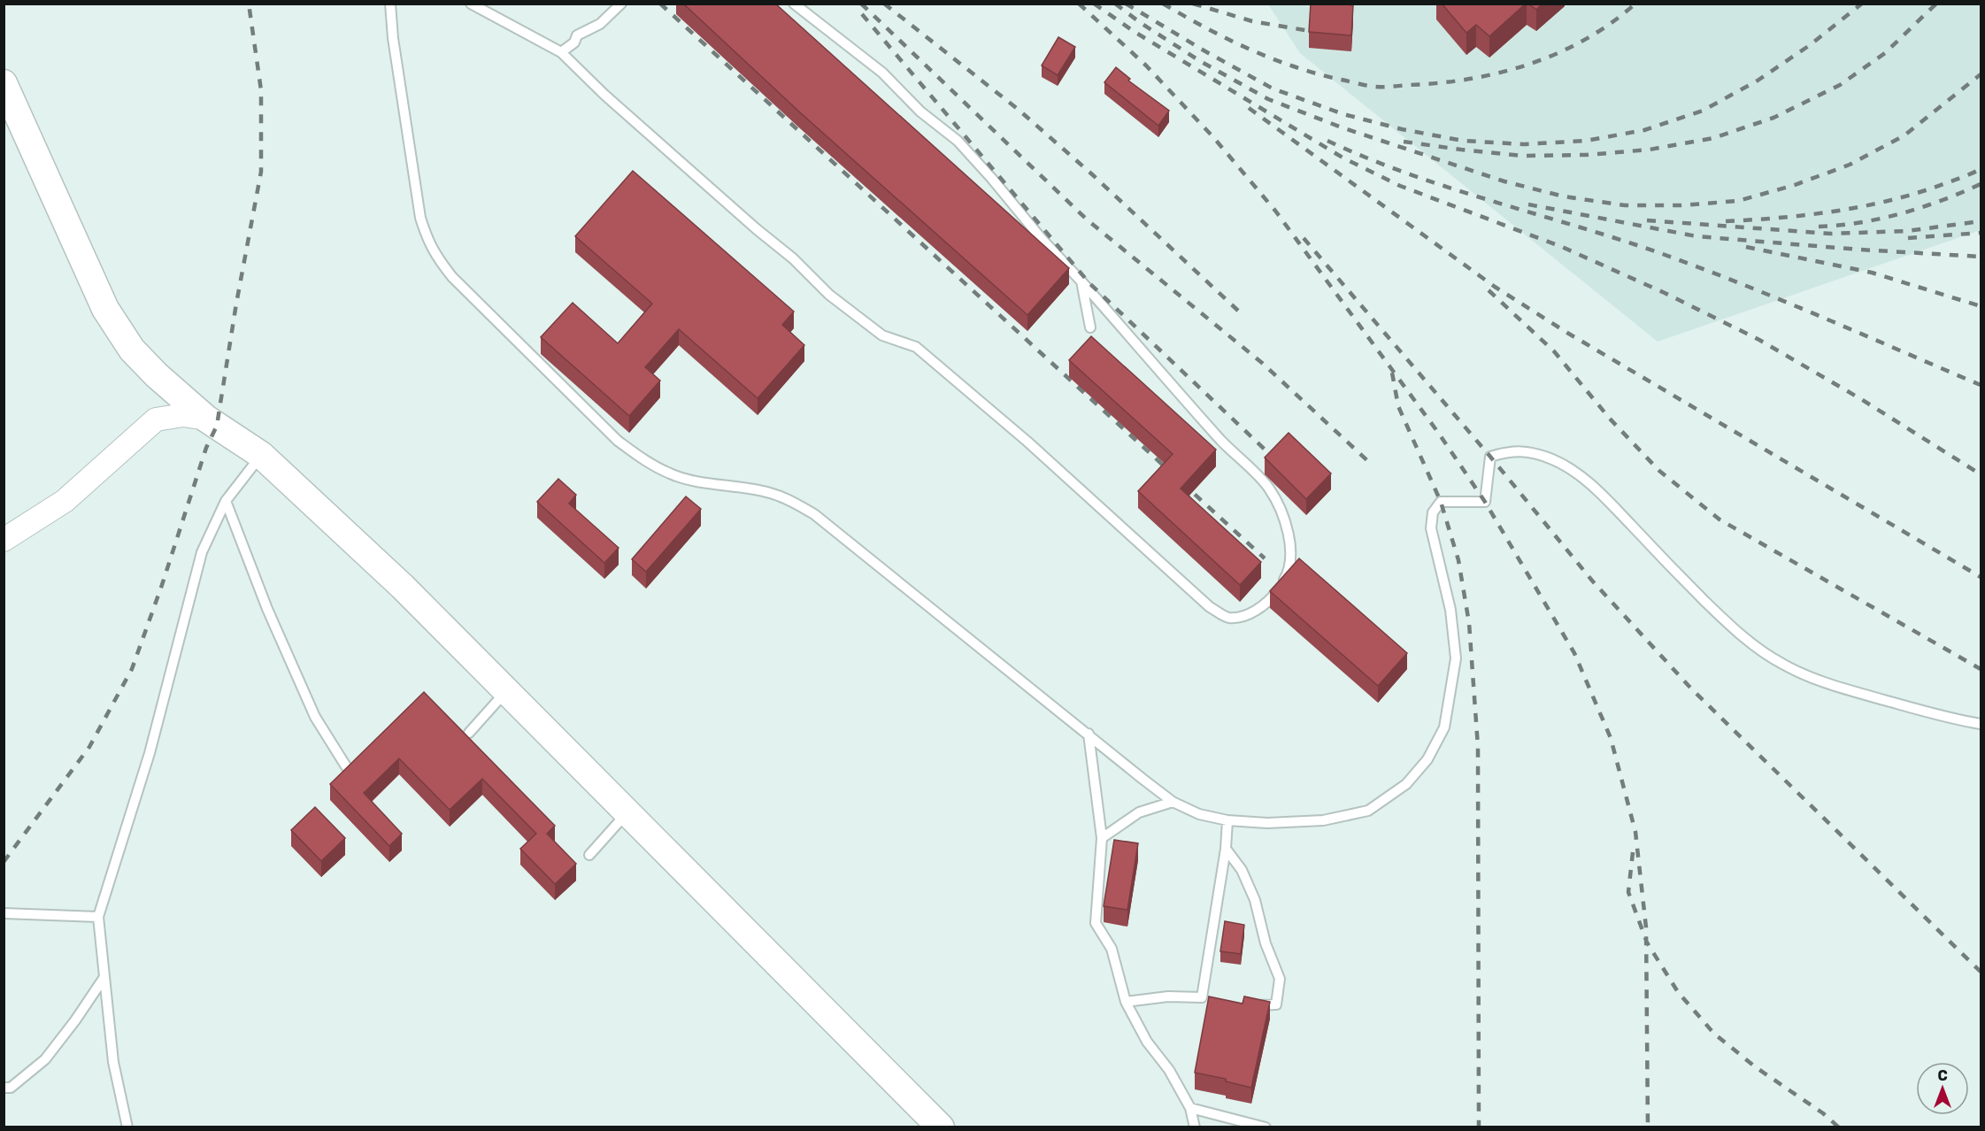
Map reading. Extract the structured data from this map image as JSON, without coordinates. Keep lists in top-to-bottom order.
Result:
{
  "north": "top"
}
